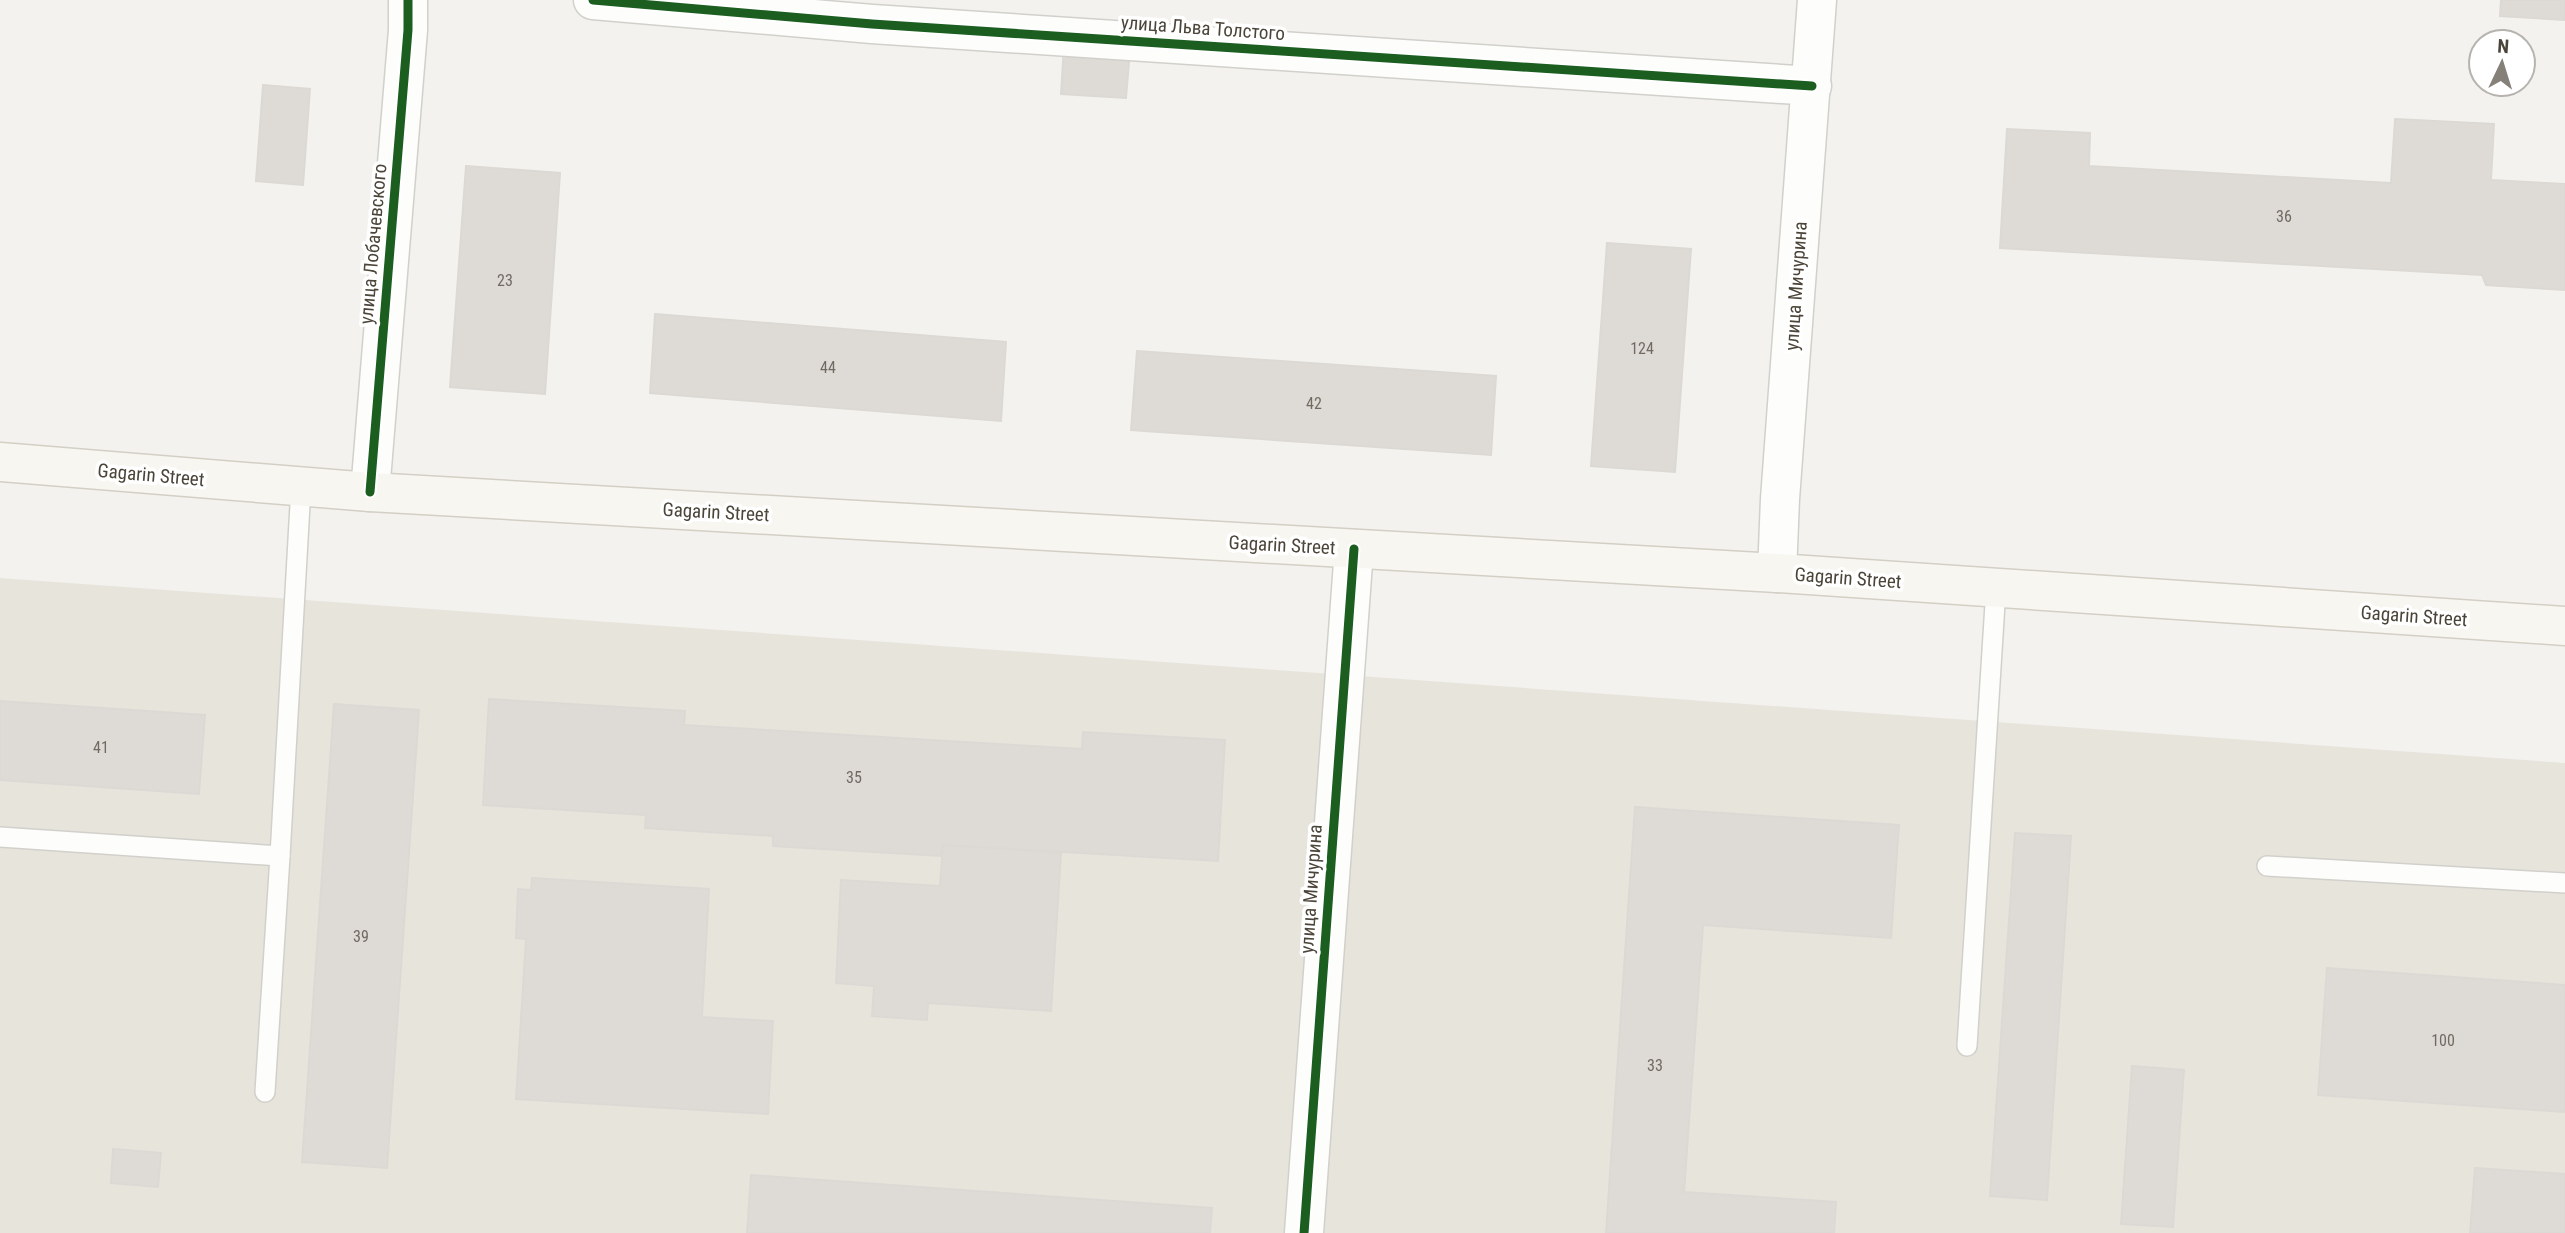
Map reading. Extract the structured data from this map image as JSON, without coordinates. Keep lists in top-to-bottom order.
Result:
{
  "streets": {
    "main road": ["Gagarin Street"],
    "street": ["улица Льва Толстого", "улица Лобачевского", "улица Мичурина"]
  },
  "crossings": [
    ["улица Льва Толстого", "улица Мичурина"],
    ["улица Лобачевского", "Gagarin Street"],
    ["улица Мичурина", "Gagarin Street"]
  ],
  "house_numbers": [
    "36",
    "23",
    "124",
    "44",
    "42",
    "41",
    "35",
    "39",
    "100",
    "33"
  ],
  "north": "top"
}
